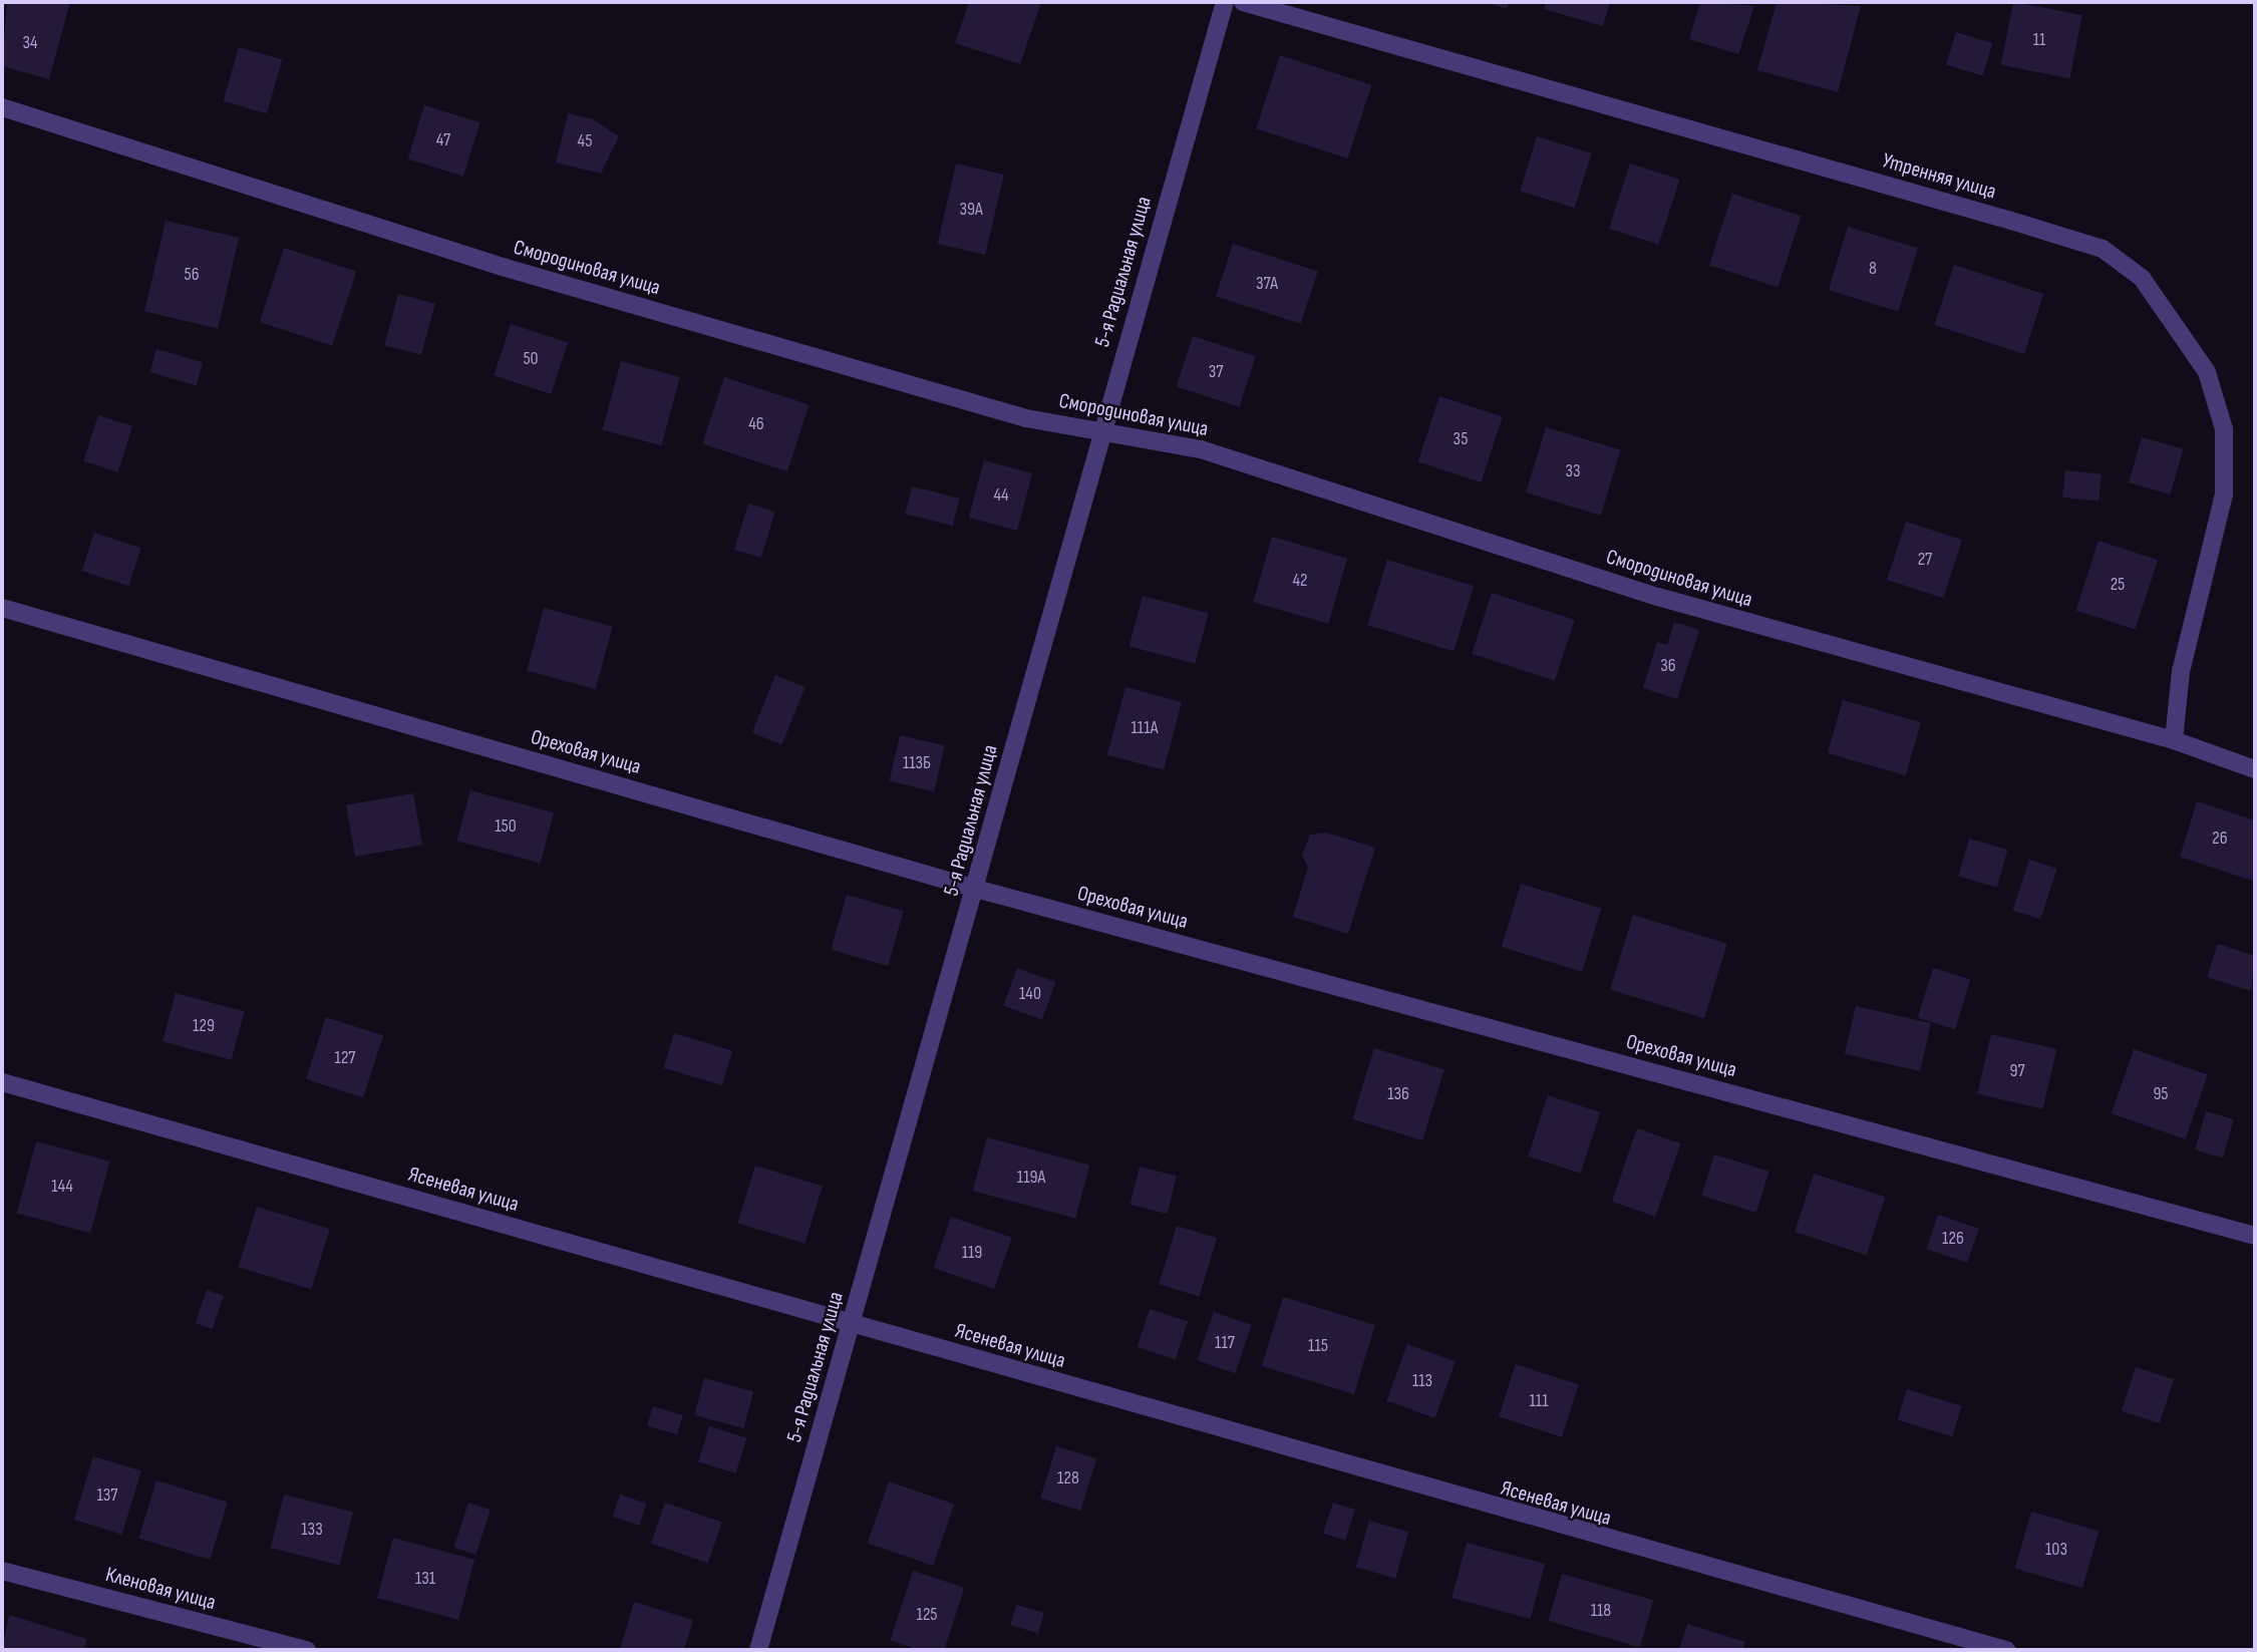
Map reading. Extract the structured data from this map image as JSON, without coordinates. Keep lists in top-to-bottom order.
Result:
{
  "streets": {
    "street": [
      "Утренняя улица",
      "Смородиновая улица",
      "5-я Радиальная улица",
      "Ореховая улица",
      "Ясеневая улица",
      "Кленовая улица"
    ]
  },
  "crossings": [
    ["Утренняя улица", "Смородиновая улица"],
    ["Смородиновая улица", "5-я Радиальная улица"],
    ["5-я Радиальная улица", "Ореховая улица"],
    ["5-я Радиальная улица", "Ясеневая улица"]
  ],
  "house_numbers": [
    "11",
    "34",
    "47",
    "45",
    "39А",
    "8",
    "56",
    "37А",
    "50",
    "37",
    "46",
    "35",
    "33",
    "44",
    "27",
    "42",
    "25",
    "36",
    "111А",
    "113Б",
    "150",
    "26",
    "140",
    "129",
    "127",
    "97",
    "136",
    "95",
    "119А",
    "144",
    "126",
    "119",
    "117",
    "115",
    "113",
    "111",
    "128",
    "137",
    "133",
    "103",
    "131",
    "118",
    "125"
  ]
}
